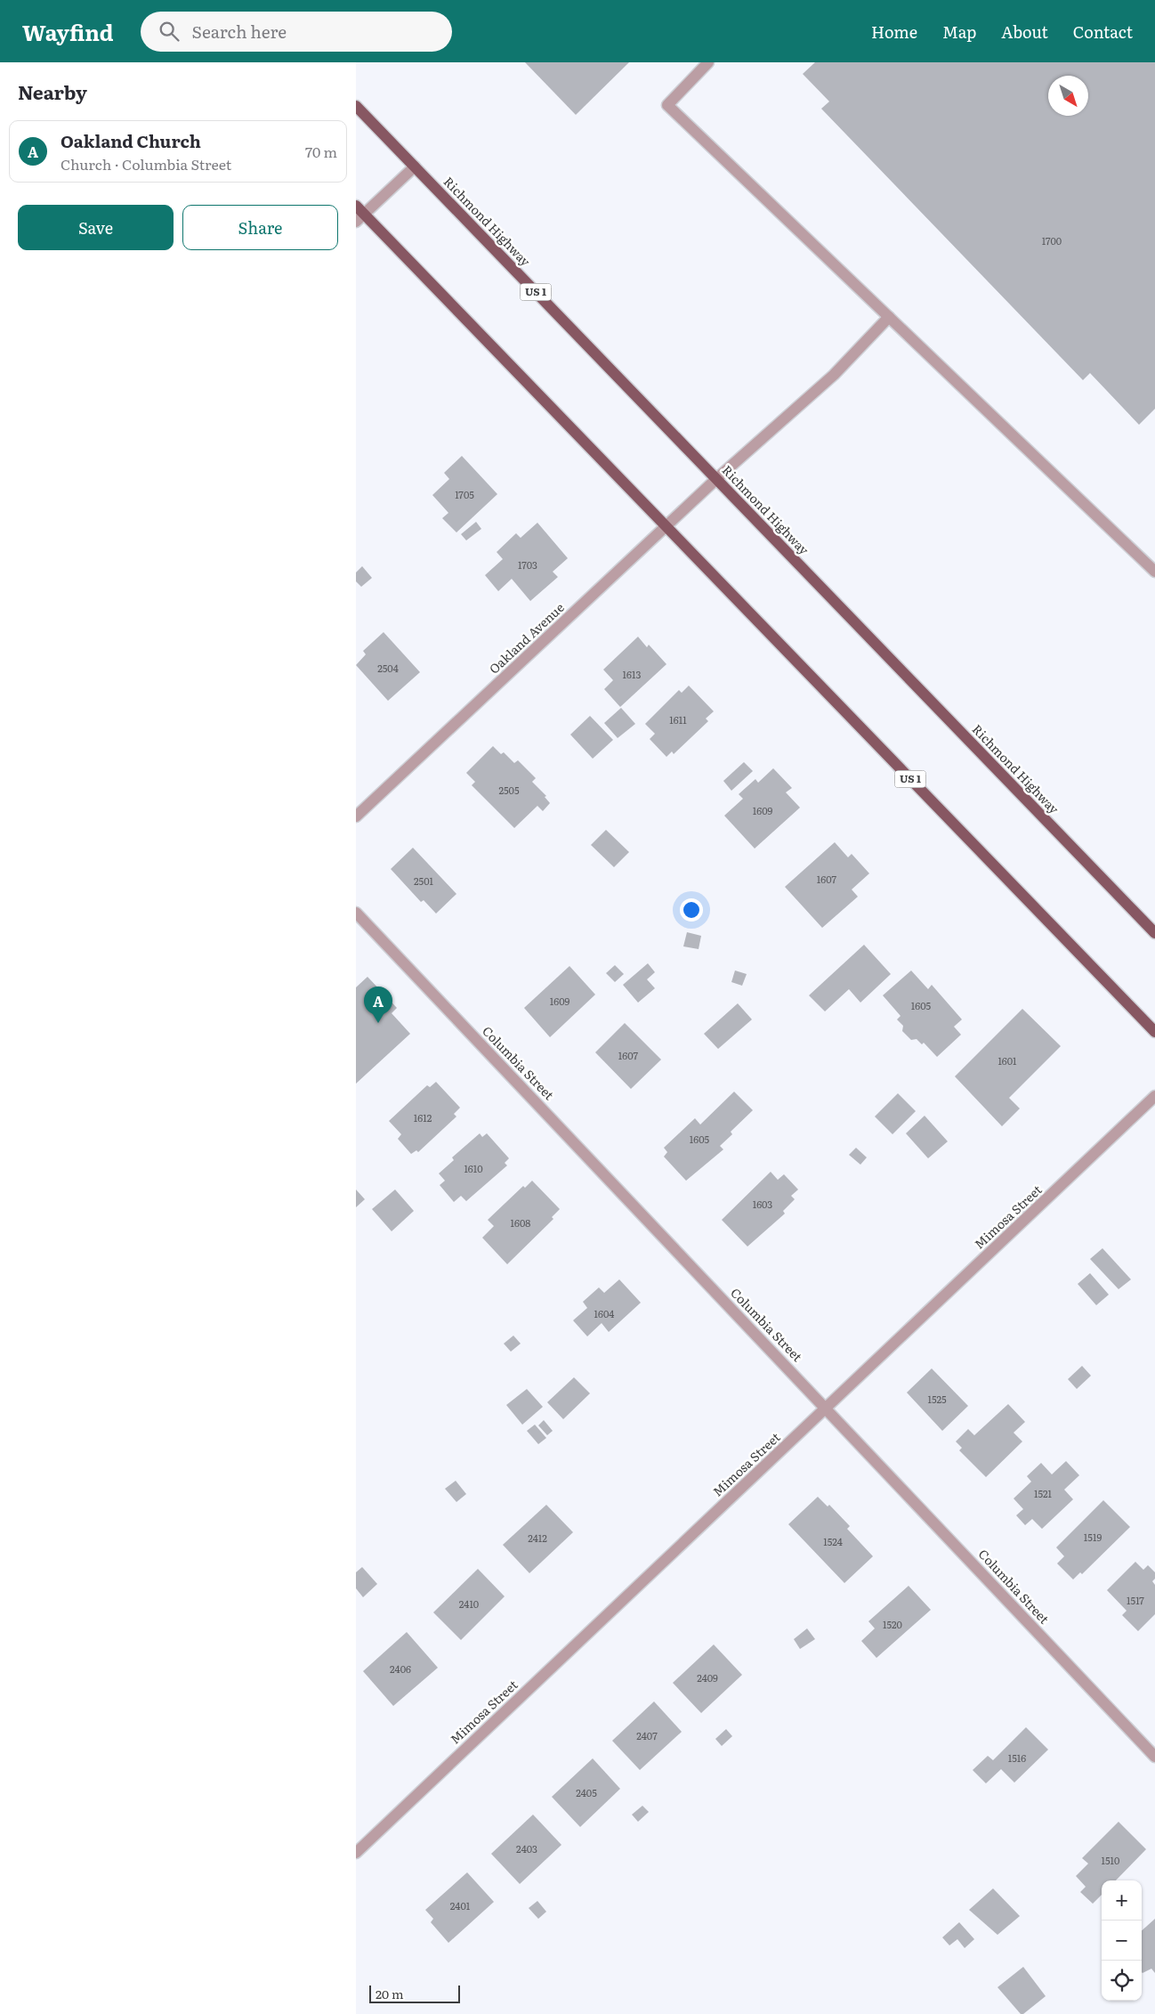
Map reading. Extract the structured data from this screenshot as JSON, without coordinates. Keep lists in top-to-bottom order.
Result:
{
  "streets": {
    "main road": ["Richmond Highway", "US 1"],
    "street": ["Oakland Avenue", "Columbia Street", "Mimosa Street"]
  },
  "crossings": [
    ["Richmond Highway", "Oakland Avenue"],
    ["US 1", "Oakland Avenue"],
    ["Columbia Street", "Mimosa Street"]
  ],
  "house_numbers": [
    "1700",
    "1705",
    "1703",
    "2504",
    "1613",
    "1611",
    "2505",
    "1609",
    "1607",
    "2501",
    "1609",
    "1605",
    "1607",
    "1601",
    "1612",
    "1605",
    "1610",
    "1603",
    "1608",
    "1604",
    "1525",
    "1521",
    "1519",
    "2412",
    "1524",
    "1517",
    "2410",
    "1520",
    "2406",
    "2409",
    "2407",
    "1516",
    "2405",
    "2403",
    "1510",
    "2401"
  ],
  "scale_bar": "20 m",
  "north": "bottom right",
  "page": {
    "header": "Wayfind",
    "search": "Search here",
    "nav": [
      "Home",
      "Map",
      "About",
      "Contact"
    ],
    "heading": "Nearby",
    "list": [
      {
        "mark": "A",
        "name": "Oakland Church",
        "note": "Church · Columbia Street",
        "value": "70 m"
      }
    ],
    "buttons": ["Save", "Share"],
    "pins": "A",
    "map_buttons": ["+", "−"],
    "scale": "20 m"
  }
}
